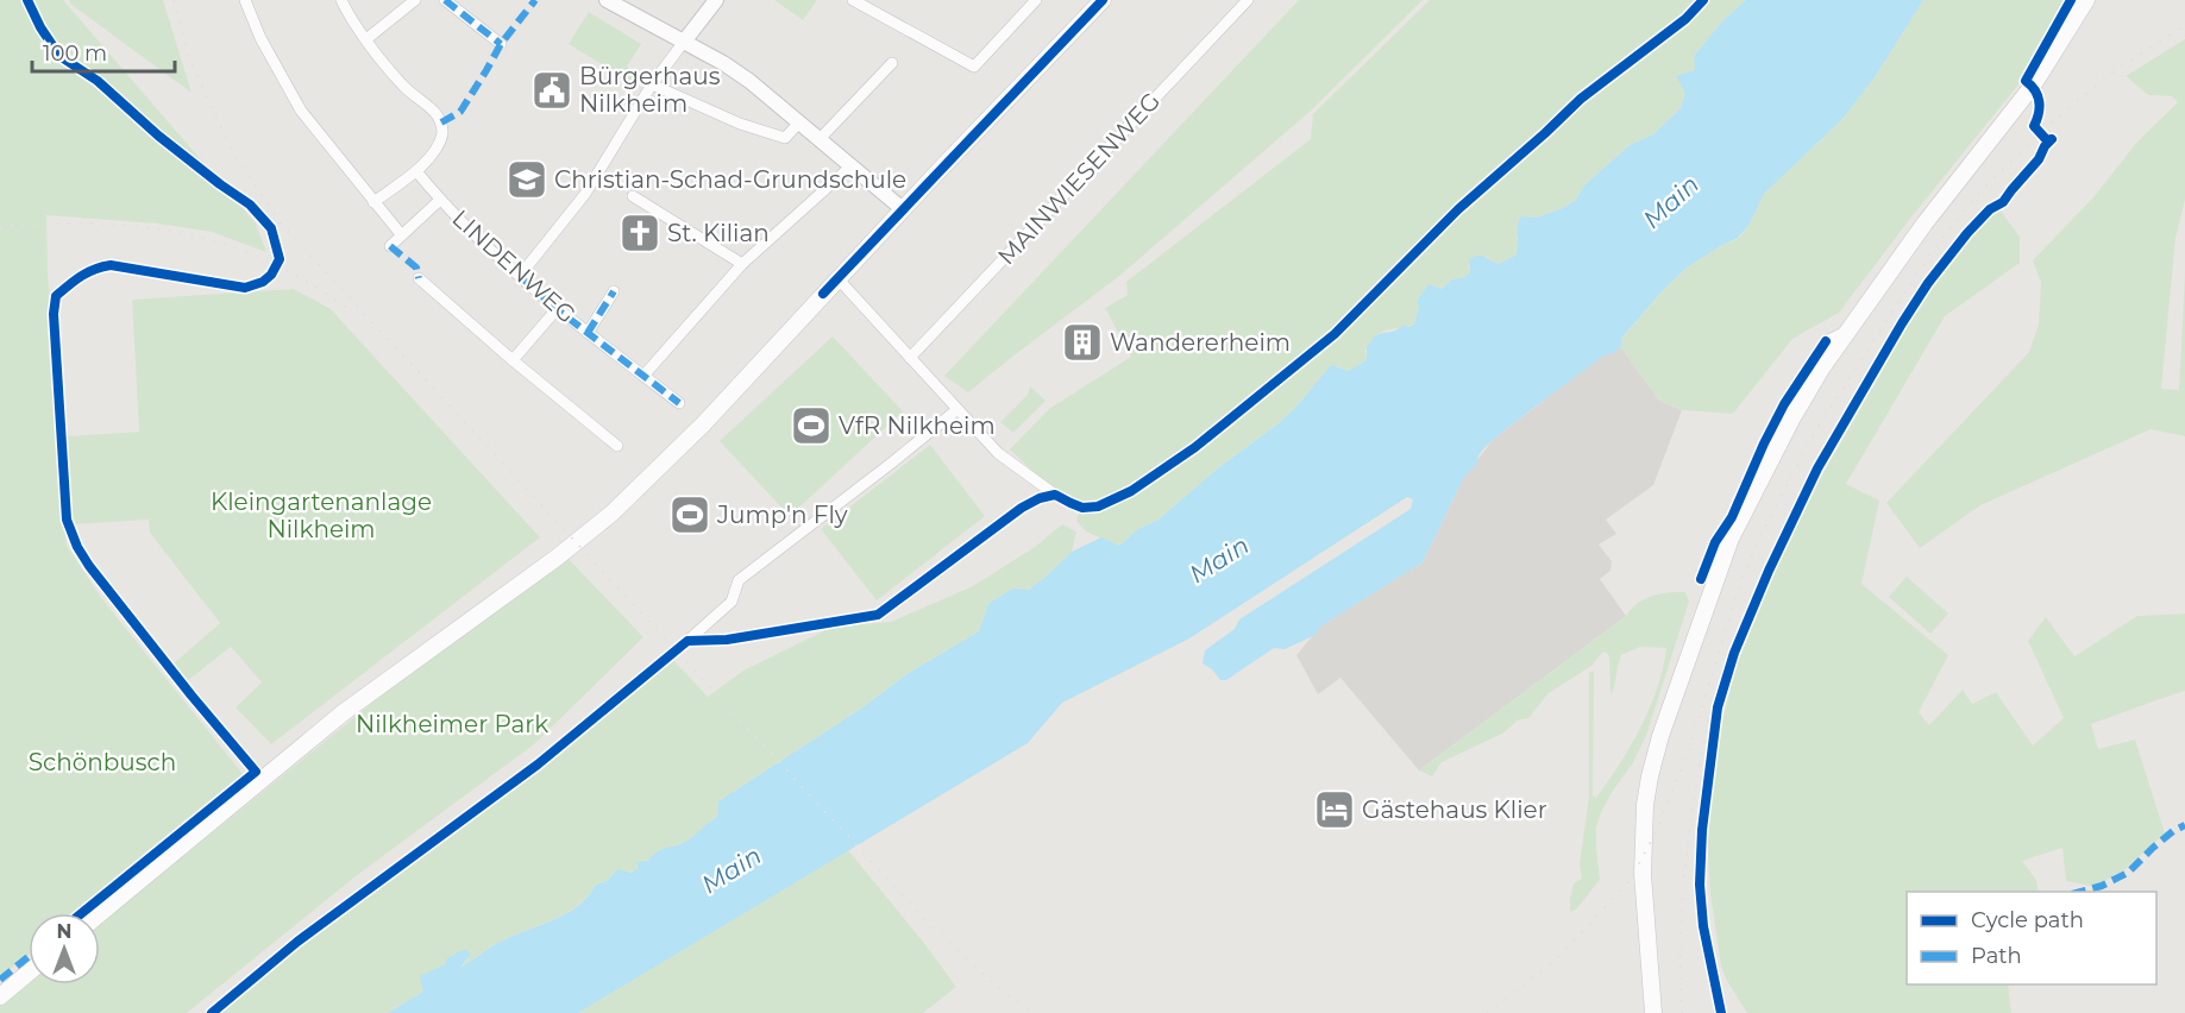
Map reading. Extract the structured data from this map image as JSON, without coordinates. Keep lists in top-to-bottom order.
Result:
{
  "streets": {
    "street": ["MAINWIESENWEG", "LINDENWEG"]
  },
  "water": ["Main"],
  "parks": ["Kleingartenanlage Nilkheim", "Nilkheimer Park", "Schönbusch"],
  "places": {
    "public building": ["Bürgerhaus Nilkheim"],
    "school or university": ["Christian-Schad-Grundschule"],
    "church": ["St. Kilian"],
    "building": ["Wandererheim"],
    "sports": ["VfR Nilkheim", "Jump'n Fly"],
    "hotel": ["Gästehaus Klier"]
  },
  "legend": ["Cycle path", "Path"],
  "scale_bar": "100 m",
  "north": "top"
}
